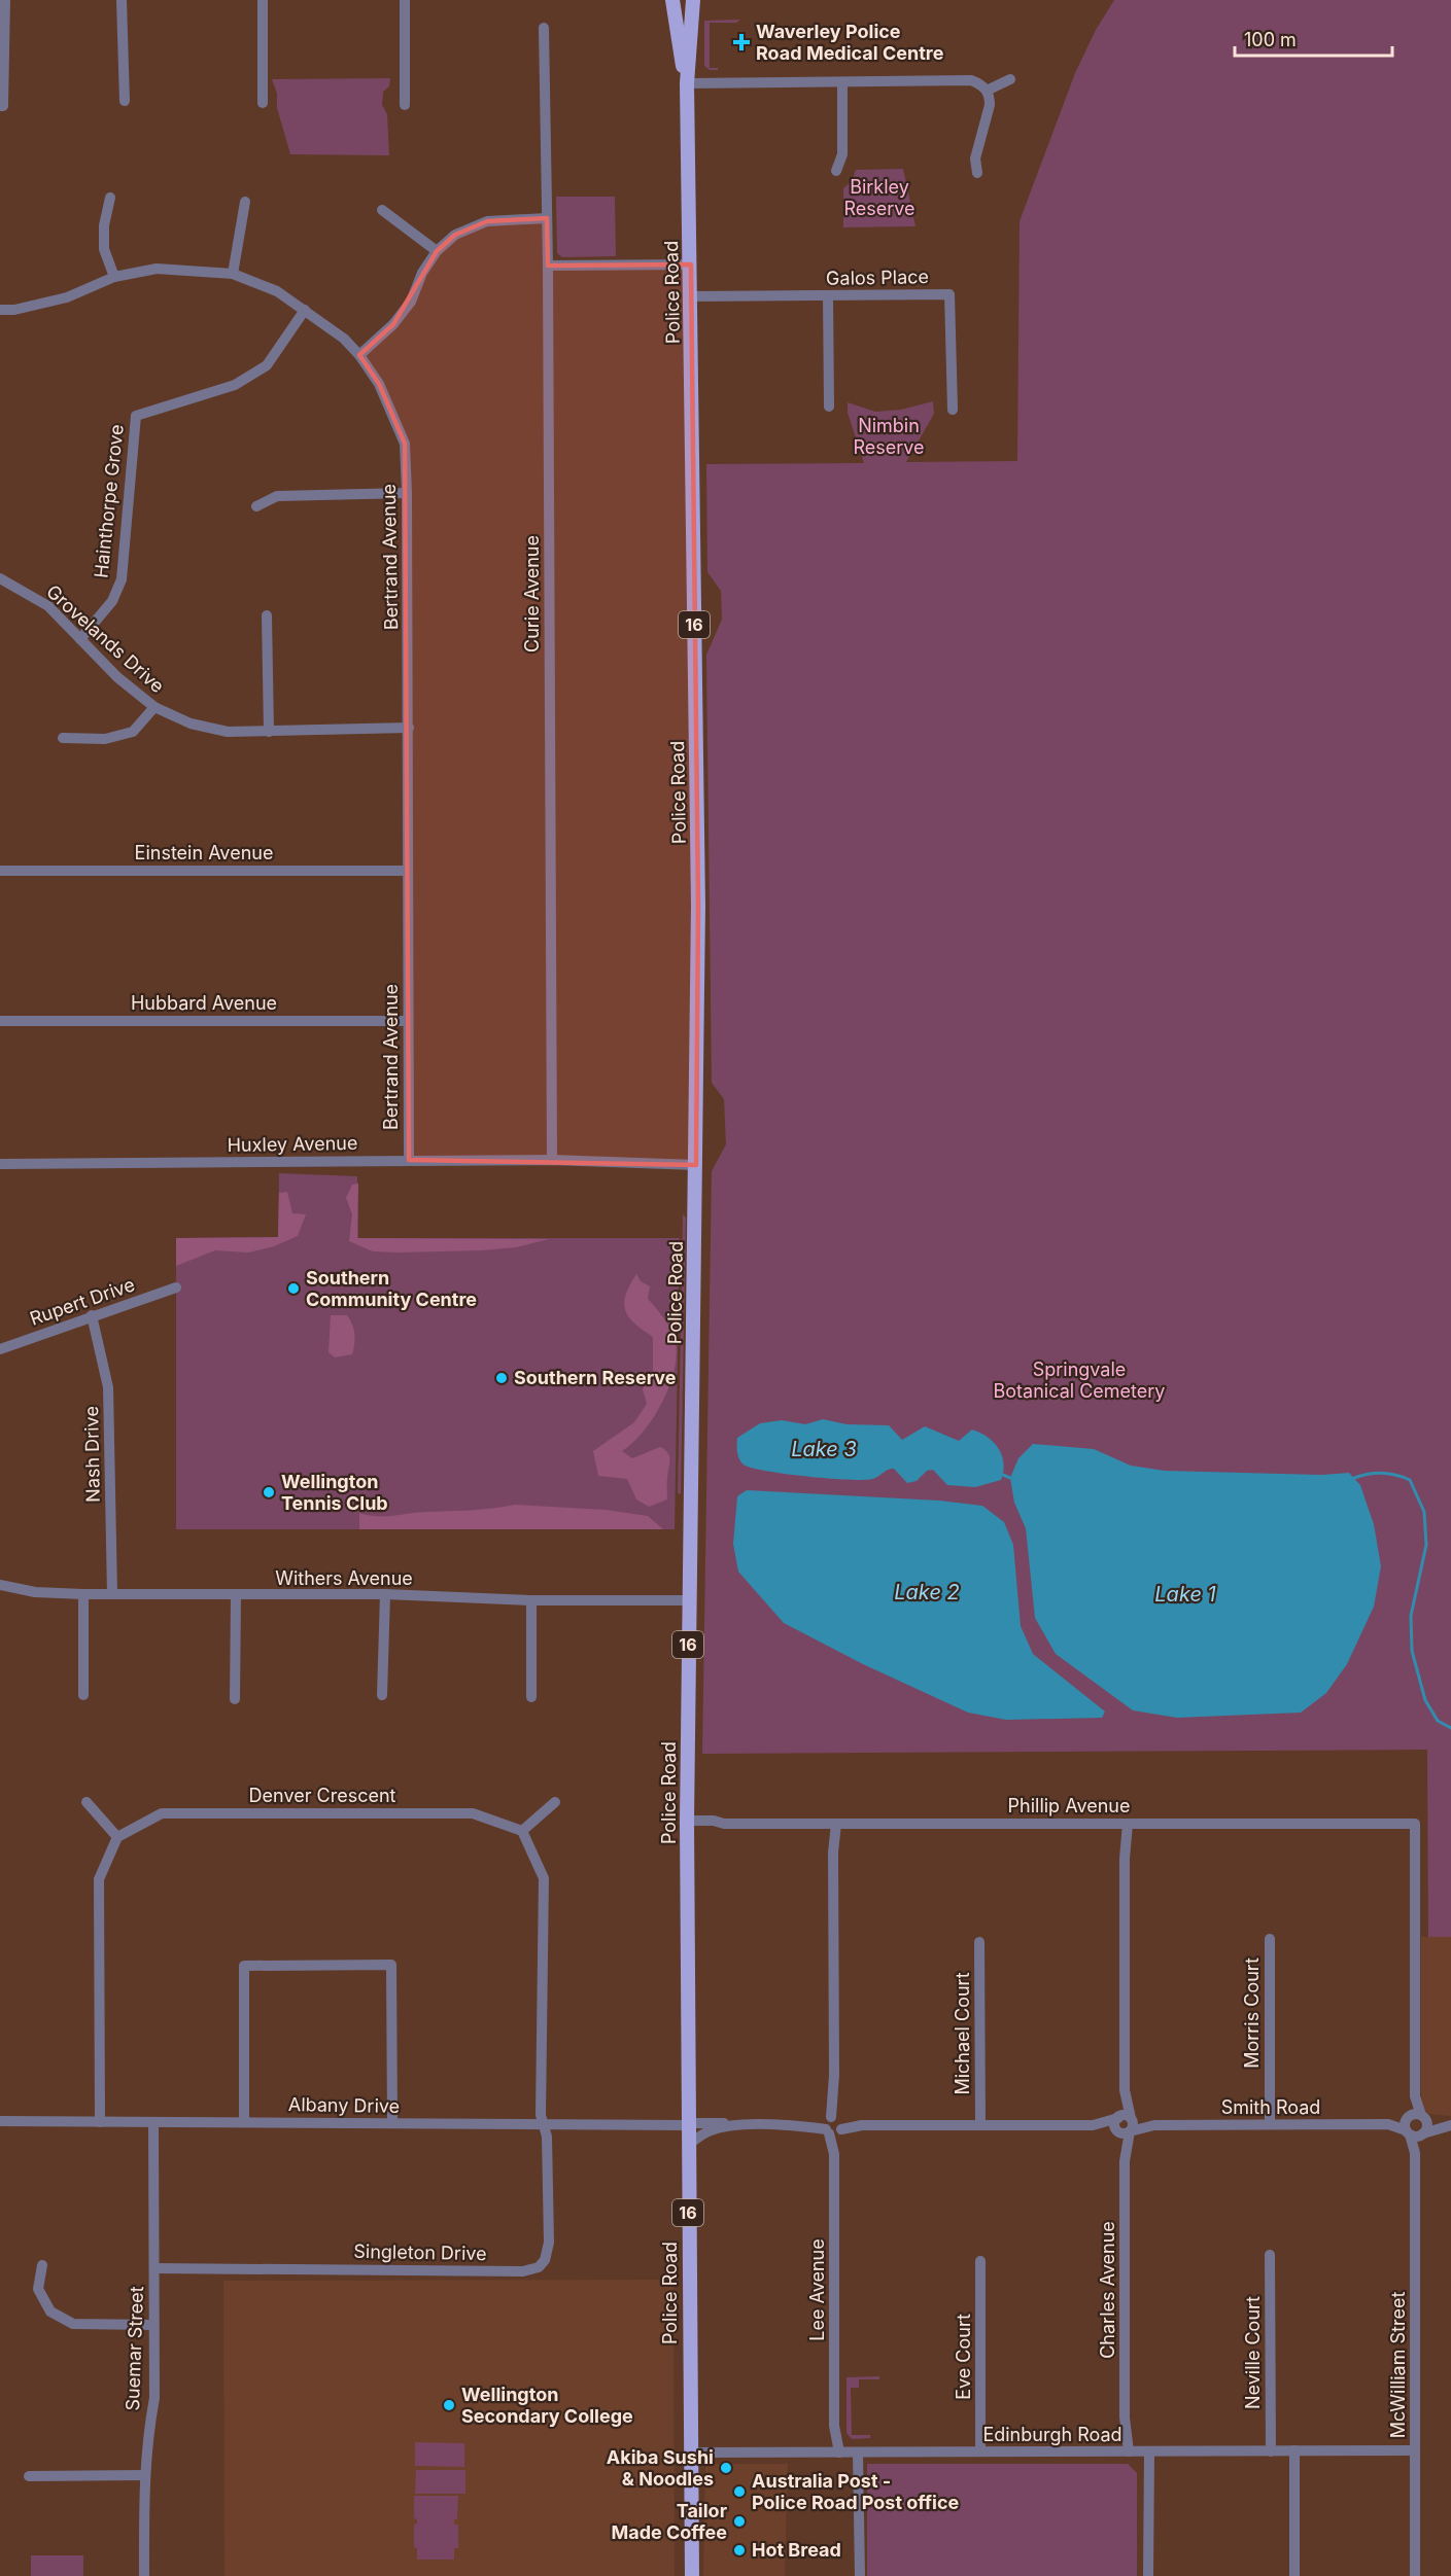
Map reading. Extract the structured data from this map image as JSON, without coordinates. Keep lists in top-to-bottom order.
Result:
{
  "streets": {
    "main road": ["Police Road", "16"],
    "street": [
      "Galos Place",
      "Hainthorpe Grove",
      "Bertrand Avenue",
      "Curie Avenue",
      "Grovelands Drive",
      "Einstein Avenue",
      "Hubbard Avenue",
      "Huxley Avenue",
      "Rupert Drive",
      "Nash Drive",
      "Withers Avenue",
      "Denver Crescent",
      "Phillip Avenue",
      "Morris Court",
      "Michael Court",
      "Albany Drive",
      "Smith Road",
      "Singleton Drive",
      "Lee Avenue",
      "Charles Avenue",
      "Suemar Street",
      "Neville Court",
      "Eve Court",
      "McWilliam Street",
      "Edinburgh Road"
    ]
  },
  "crossings": [
    ["Galos Place", "Police Road"],
    ["Police Road", "Huxley Avenue"],
    ["Police Road", "Withers Avenue"],
    ["Police Road", "Phillip Avenue"],
    ["Police Road", "Albany Drive"],
    ["Police Road", "Smith Road"],
    ["Police Road", "Edinburgh Road"],
    ["Hainthorpe Grove", "Bertrand Avenue"],
    ["Hainthorpe Grove", "Grovelands Drive"],
    ["Bertrand Avenue", "Grovelands Drive"],
    ["Bertrand Avenue", "Einstein Avenue"],
    ["Bertrand Avenue", "Hubbard Avenue"],
    ["Bertrand Avenue", "Huxley Avenue"],
    ["Curie Avenue", "Huxley Avenue"],
    ["Rupert Drive", "Nash Drive"],
    ["Nash Drive", "Withers Avenue"],
    ["Phillip Avenue", "Lee Avenue"],
    ["Morris Court", "Smith Road"],
    ["Michael Court", "Smith Road"],
    ["Albany Drive", "Smith Road"],
    ["Albany Drive", "Singleton Drive"],
    ["Albany Drive", "Suemar Street"],
    ["Smith Road", "Lee Avenue"],
    ["Smith Road", "Charles Avenue"],
    ["Smith Road", "McWilliam Street"],
    ["Singleton Drive", "Suemar Street"],
    ["Lee Avenue", "Edinburgh Road"],
    ["Charles Avenue", "Edinburgh Road"],
    ["Neville Court", "Edinburgh Road"],
    ["Eve Court", "Edinburgh Road"],
    ["McWilliam Street", "Edinburgh Road"]
  ],
  "water": ["Lake 3", "Lake 2", "Lake 1"],
  "parks": ["Birkley Reserve", "Nimbin Reserve", "Springvale Botanical Cemetery"],
  "places": {
    "health": ["Waverley Police Road Medical Centre"],
    "other": [
      "Southern Community Centre",
      "Southern Reserve",
      "Wellington Tennis Club",
      "Wellington Secondary College",
      "Akiba Sushi & Noodles",
      "Australia Post - Police Road Post office",
      "Tailor Made Coffee",
      "Hot Bread"
    ]
  },
  "scale_bar": "100 m"
}
